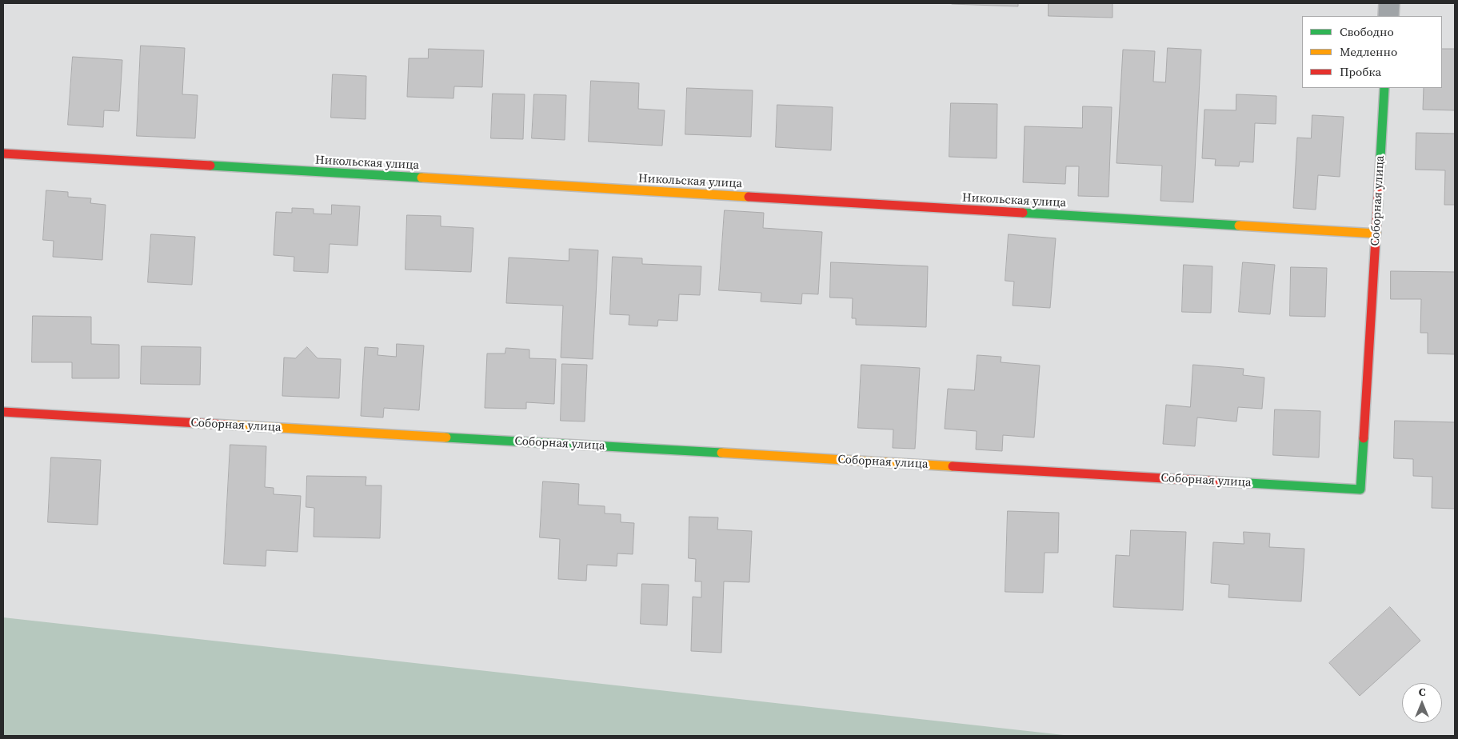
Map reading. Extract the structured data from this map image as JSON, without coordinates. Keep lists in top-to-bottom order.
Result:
{
  "streets": {
    "street": ["Никольская улица", "Соборная улица"]
  },
  "crossings": [
    ["Никольская улица", "Соборная улица"]
  ],
  "legend": ["Свободно", "Медленно", "Пробка"],
  "north": "top"
}
